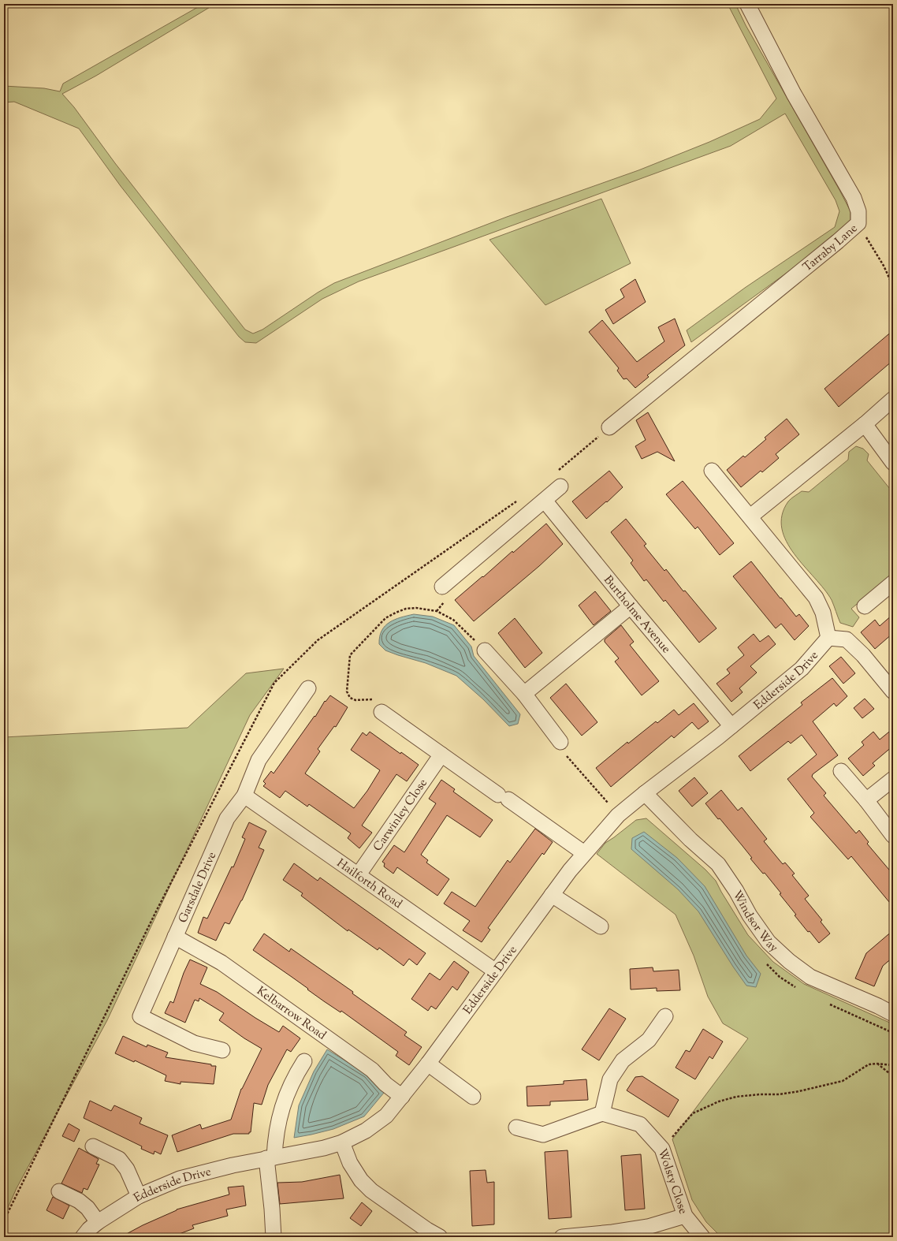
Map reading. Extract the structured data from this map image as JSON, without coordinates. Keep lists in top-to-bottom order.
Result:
{
  "streets": {
    "street": [
      "Tarraby Lane",
      "Burtholme Avenue",
      "Edderside Drive",
      "Carwinley Close",
      "Hailforth Road",
      "Garsdale Drive",
      "Windsor Way",
      "Kelbarrow Road",
      "Wolsty Close"
    ]
  },
  "crossings": [
    ["Burtholme Avenue", "Edderside Drive"],
    ["Edderside Drive", "Hailforth Road"],
    ["Edderside Drive", "Windsor Way"],
    ["Edderside Drive", "Kelbarrow Road"],
    ["Carwinley Close", "Hailforth Road"],
    ["Hailforth Road", "Garsdale Drive"],
    ["Garsdale Drive", "Kelbarrow Road"]
  ]
}
